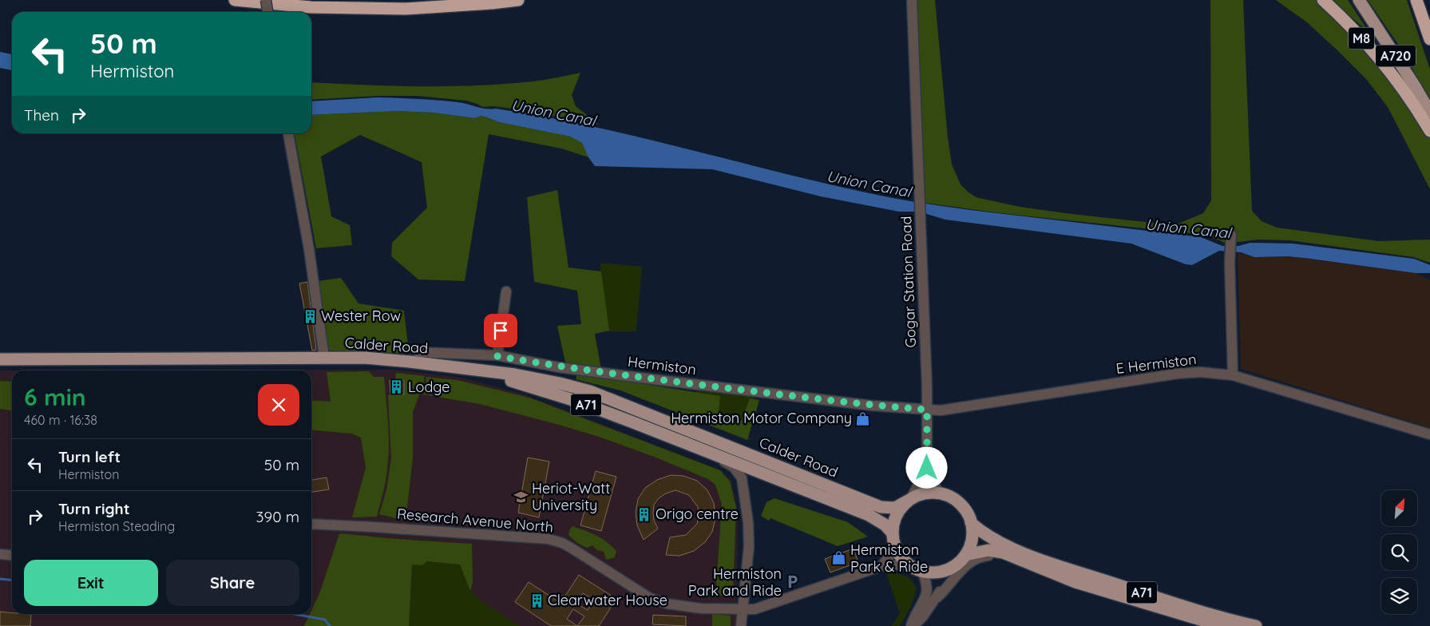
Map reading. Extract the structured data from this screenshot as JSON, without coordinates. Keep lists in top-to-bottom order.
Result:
{
  "streets": {
    "highway": ["M8"],
    "main road": ["A720", "Calder Road", "A71"],
    "street": [
      "Gogar Station Road",
      "E Hermiston",
      "Hermiston",
      "Research Avenue North"
    ]
  },
  "crossings": [
    ["Gogar Station Road", "Calder Road"],
    ["Gogar Station Road", "E Hermiston"],
    ["Gogar Station Road", "Hermiston"],
    ["Gogar Station Road", "A71"],
    ["Gogar Station Road", "Research Avenue North"],
    ["Calder Road", "A71"],
    ["Calder Road", "Research Avenue North"],
    ["E Hermiston", "Hermiston"],
    ["A71", "Research Avenue North"]
  ],
  "water": ["Union Canal"],
  "places": {
    "building": [
      "Wester Row",
      "Lodge",
      "Origo centre",
      "Clearwater House"
    ],
    "shop": ["Hermiston Motor Company", "Hermiston Park & Ride"],
    "school or university": ["Heriot-Watt University"],
    "parking": ["Hermiston Park and Ride"]
  },
  "north": "top right",
  "page": {
    "turn": ["50 m", "Hermiston"],
    "then": "Then",
    "heading": ["6 min", "460 m · 16:38"],
    "list": [
      {
        "name": "Turn left",
        "note": "Hermiston",
        "value": "50 m"
      },
      {
        "name": "Turn right",
        "note": "Hermiston Steading",
        "value": "390 m"
      }
    ],
    "buttons": ["Exit", "Share"]
  }
}
